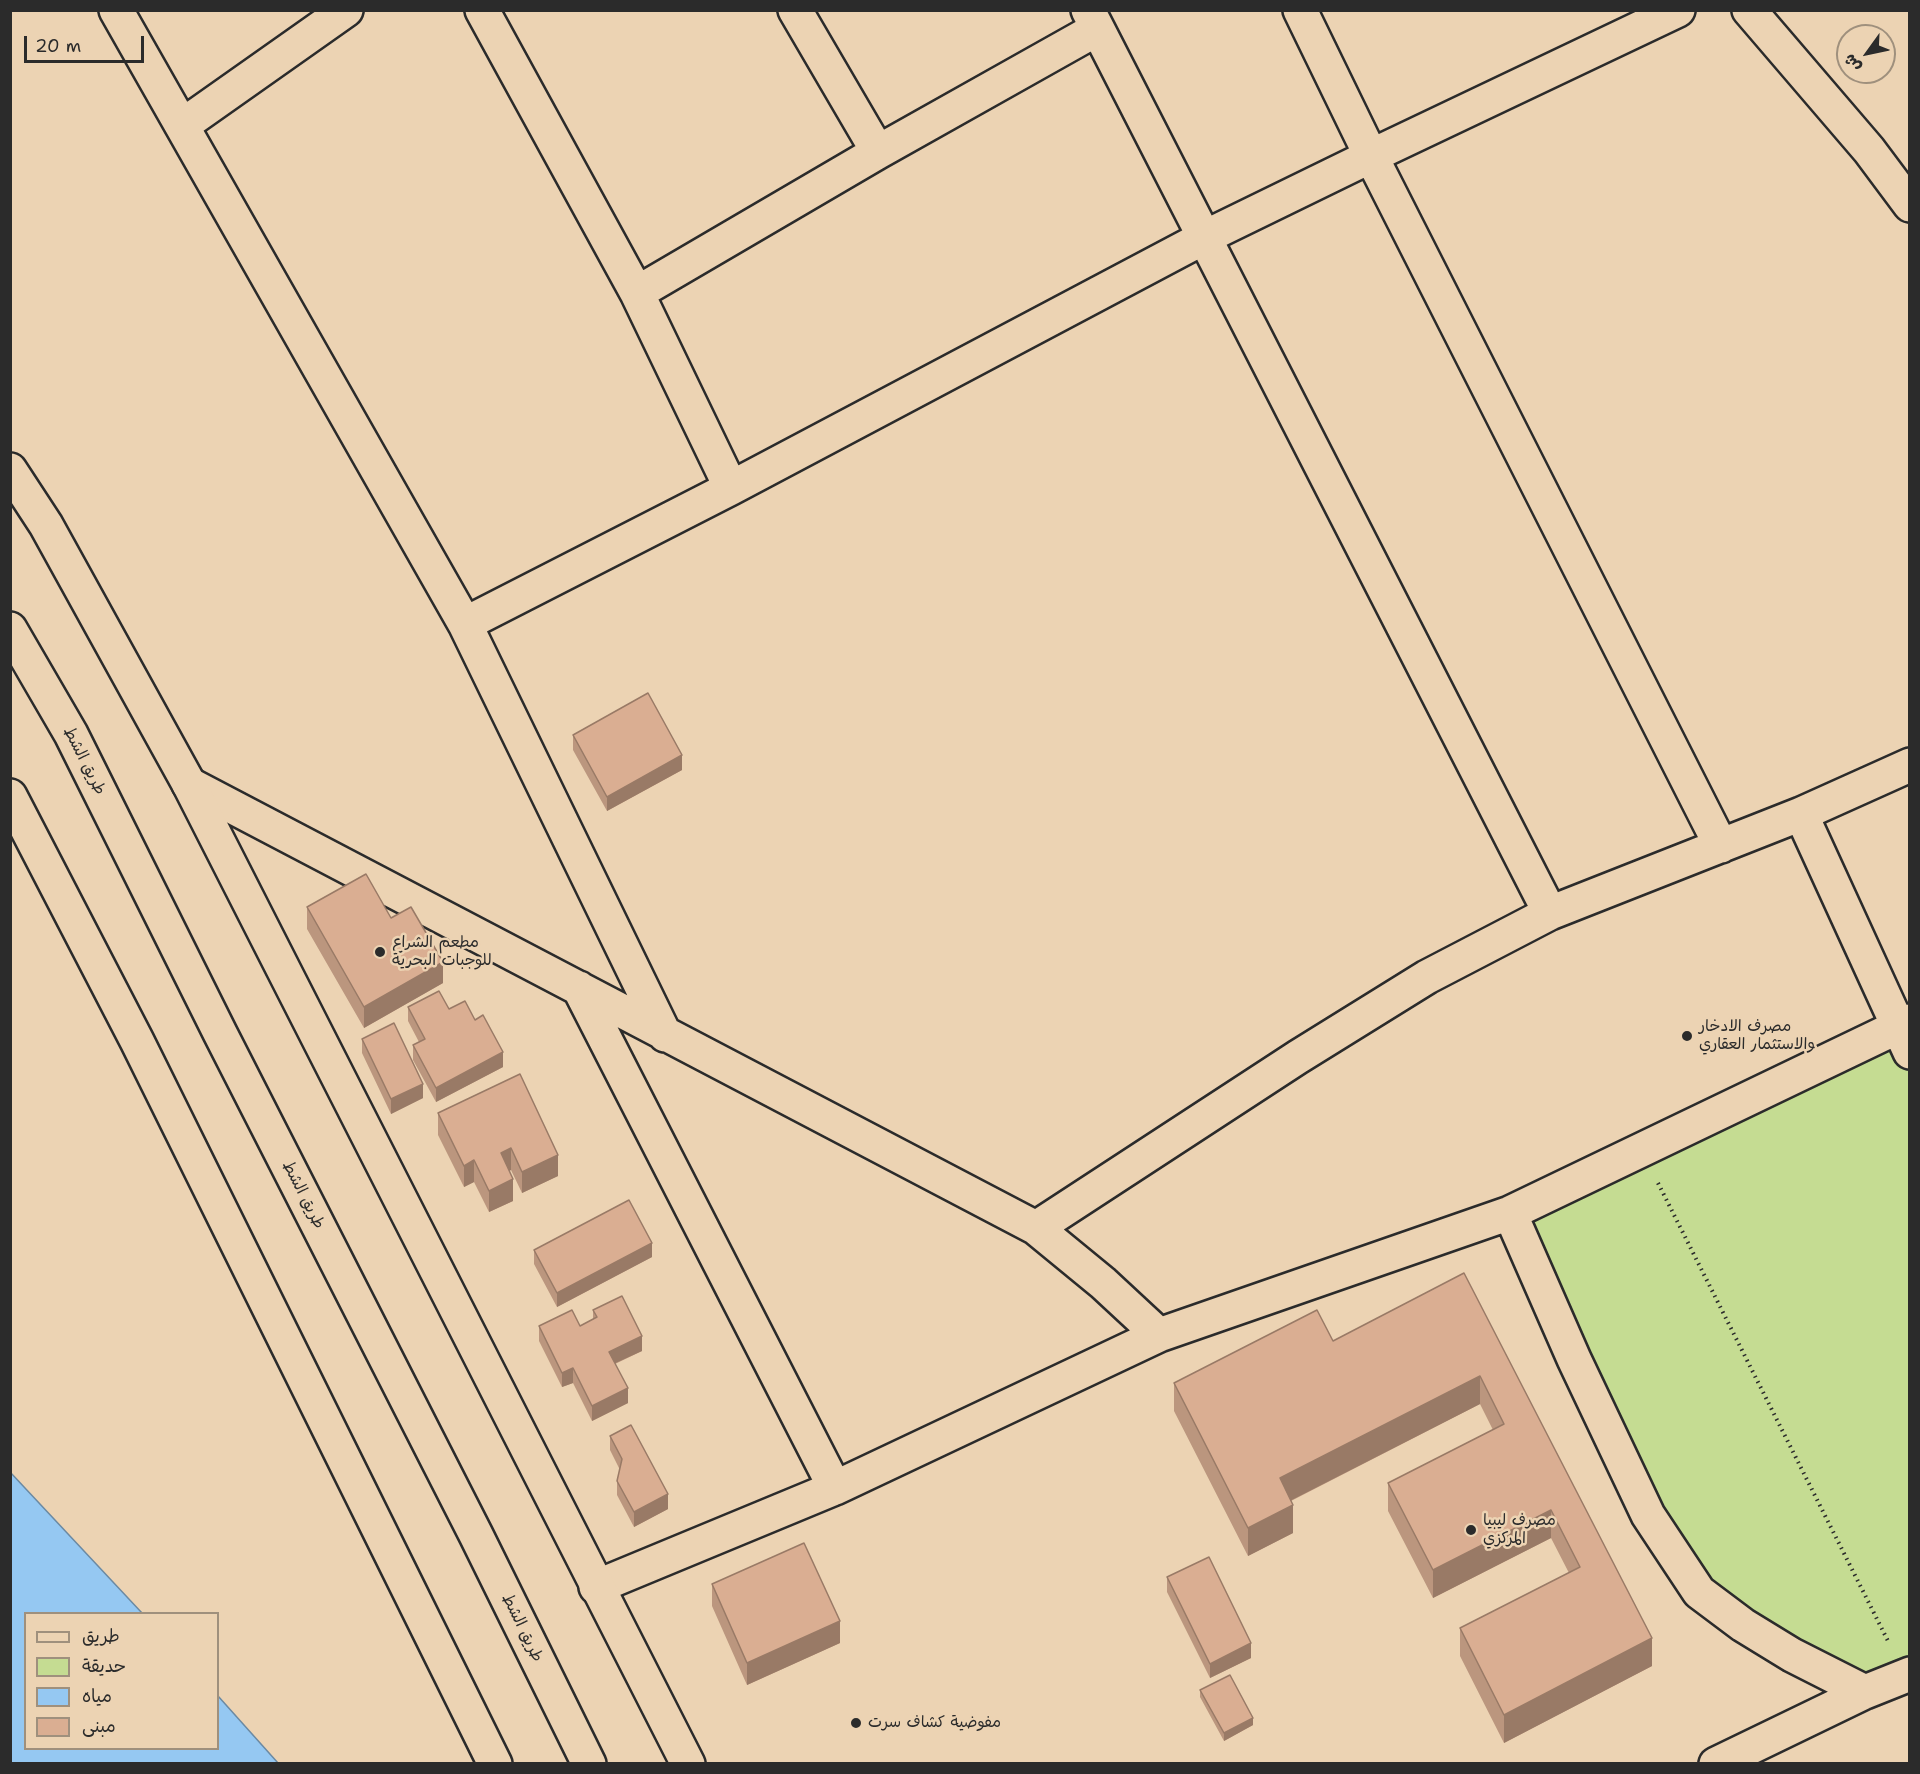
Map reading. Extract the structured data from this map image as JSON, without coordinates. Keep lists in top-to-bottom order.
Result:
{
  "streets": {
    "street": ["طريق الشط"]
  },
  "places": [
    "مطعم الشراع للوجبات البحرية",
    "مصرف الادخار والاستثمار العقاري",
    "مصرف ليبيا المركزي",
    "مفوضية كشاف سرت"
  ],
  "legend": [
    "طريق",
    "حديقة",
    "مياه",
    "مبنى"
  ],
  "scale_bar": "20 m",
  "north": "bottom left"
}
